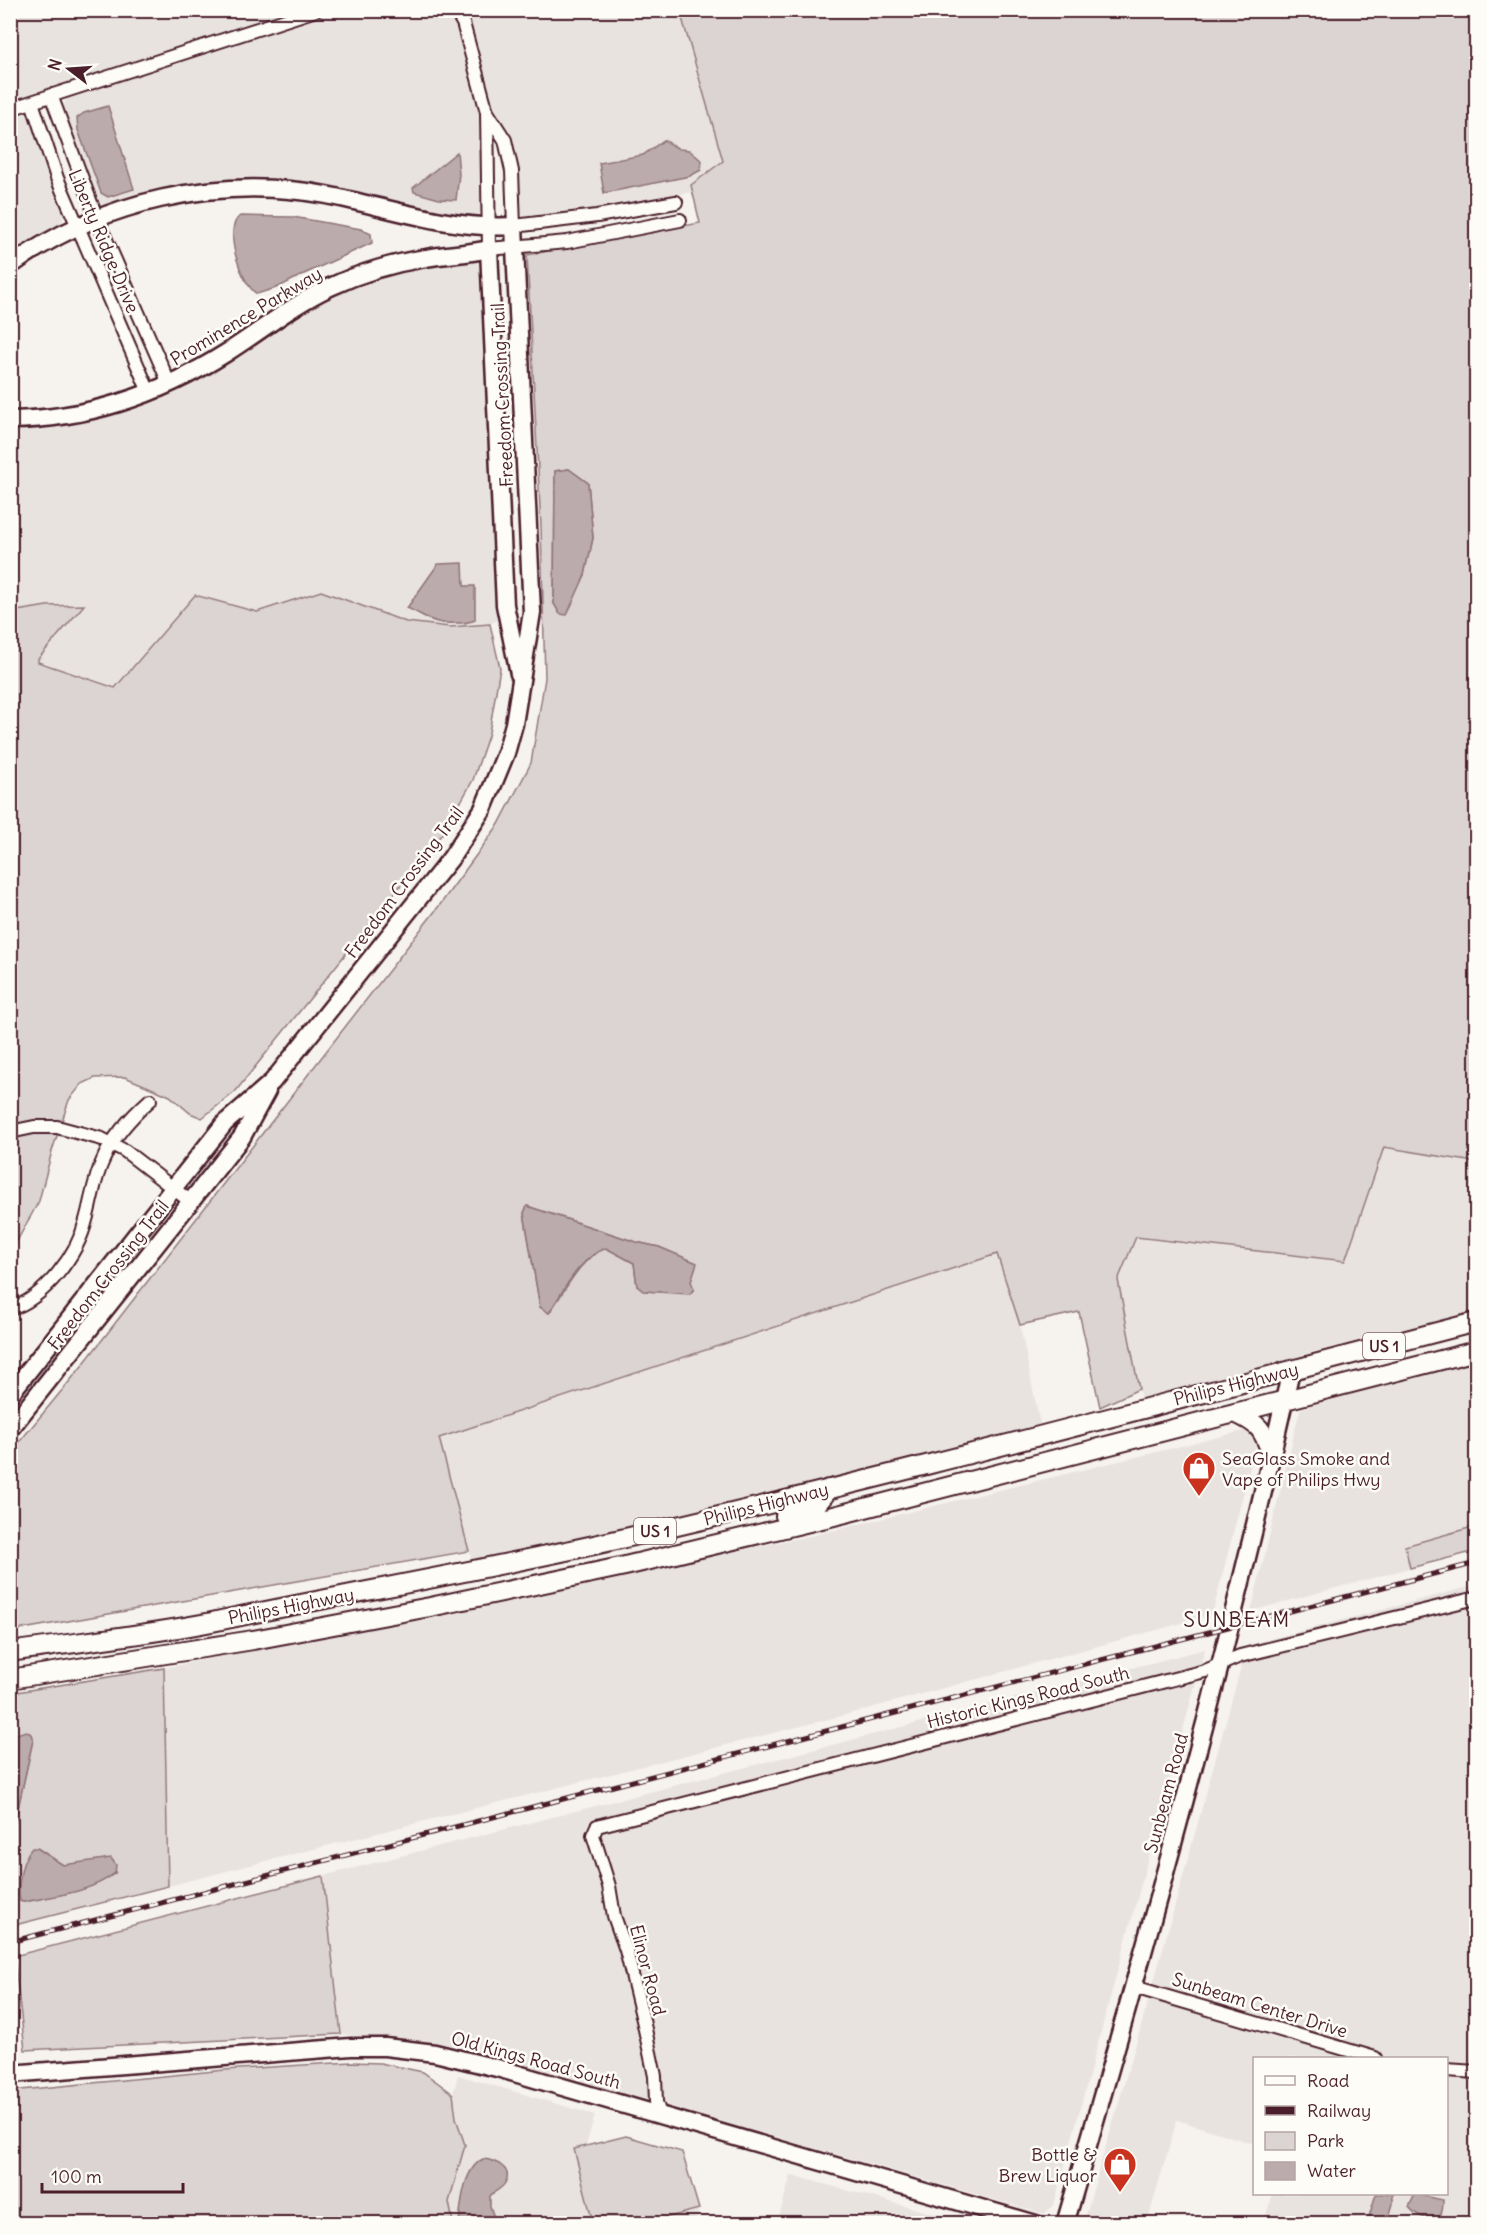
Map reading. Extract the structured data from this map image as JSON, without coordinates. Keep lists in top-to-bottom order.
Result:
{
  "streets": {
    "main road": ["US 1", "Philips Highway"],
    "street": [
      "Liberty Ridge Drive",
      "Prominence Parkway",
      "Freedom Crossing Trail",
      "Historic Kings Road South",
      "Sunbeam Road",
      "Elinor Road",
      "Sunbeam Center Drive",
      "Old Kings Road South"
    ]
  },
  "crossings": [
    ["Liberty Ridge Drive", "Prominence Parkway"],
    ["Prominence Parkway", "Freedom Crossing Trail"],
    ["Philips Highway", "Sunbeam Road"],
    ["Historic Kings Road South", "Sunbeam Road"],
    ["Historic Kings Road South", "Elinor Road"],
    ["Sunbeam Road", "Sunbeam Center Drive"],
    ["Elinor Road", "Old Kings Road South"]
  ],
  "districts": ["SUNBEAM"],
  "places": {
    "shop": ["SeaGlass Smoke and Vape of Philips Hwy", "Bottle & Brew Liquor"]
  },
  "legend": [
    "Road",
    "Railway",
    "Park",
    "Water"
  ],
  "scale_bar": "100 m",
  "north": "left"
}
